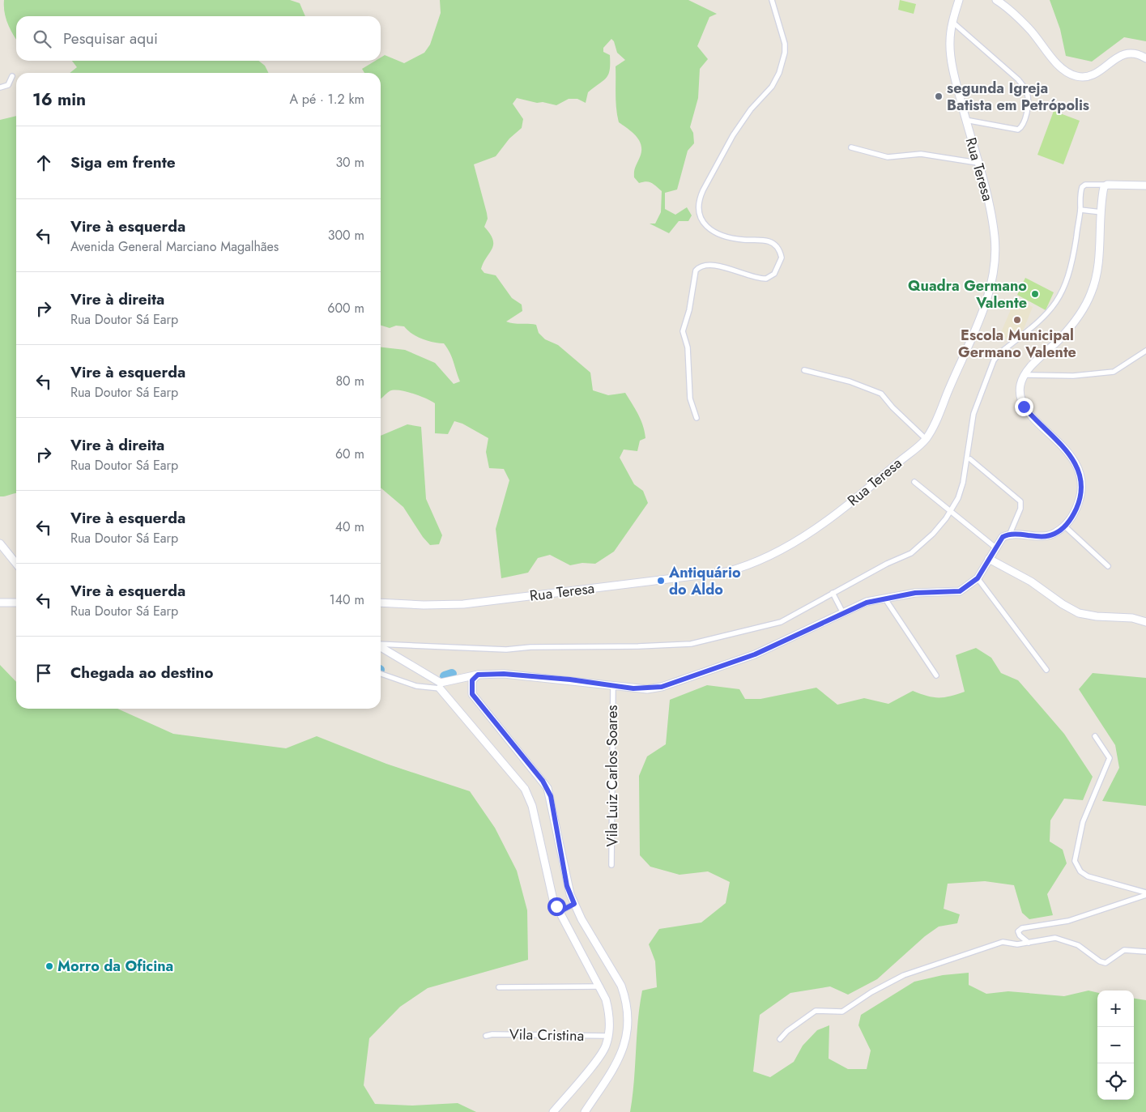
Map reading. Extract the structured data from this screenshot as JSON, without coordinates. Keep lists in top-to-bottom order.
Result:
{
  "streets": {
    "main road": ["Rua Teresa"],
    "street": ["Vila Luiz Carlos Soares", "Vila Cristina"]
  },
  "places": [
    "segunda Igreja Batista em Petrópolis",
    "Quadra Germano Valente",
    "Escola Municipal Germano Valente",
    "Antiquário do Aldo",
    "Morro da Oficina"
  ],
  "page": {
    "search": "Pesquisar aqui",
    "heading": ["16 min", "A pé · 1.2 km"],
    "list": [
      ["Siga em frente", "30 m"],
      ["Vire à esquerda", "Avenida General Marciano Magalhães", "300 m"],
      ["Vire à direita", "Rua Doutor Sá Earp", "600 m"],
      ["Vire à esquerda", "Rua Doutor Sá Earp", "80 m"],
      ["Vire à direita", "Rua Doutor Sá Earp", "60 m"],
      ["Vire à esquerda", "Rua Doutor Sá Earp", "40 m"],
      ["Vire à esquerda", "Rua Doutor Sá Earp", "140 m"],
      "Chegada ao destino"
    ],
    "map_buttons": ["+", "−"]
  }
}
